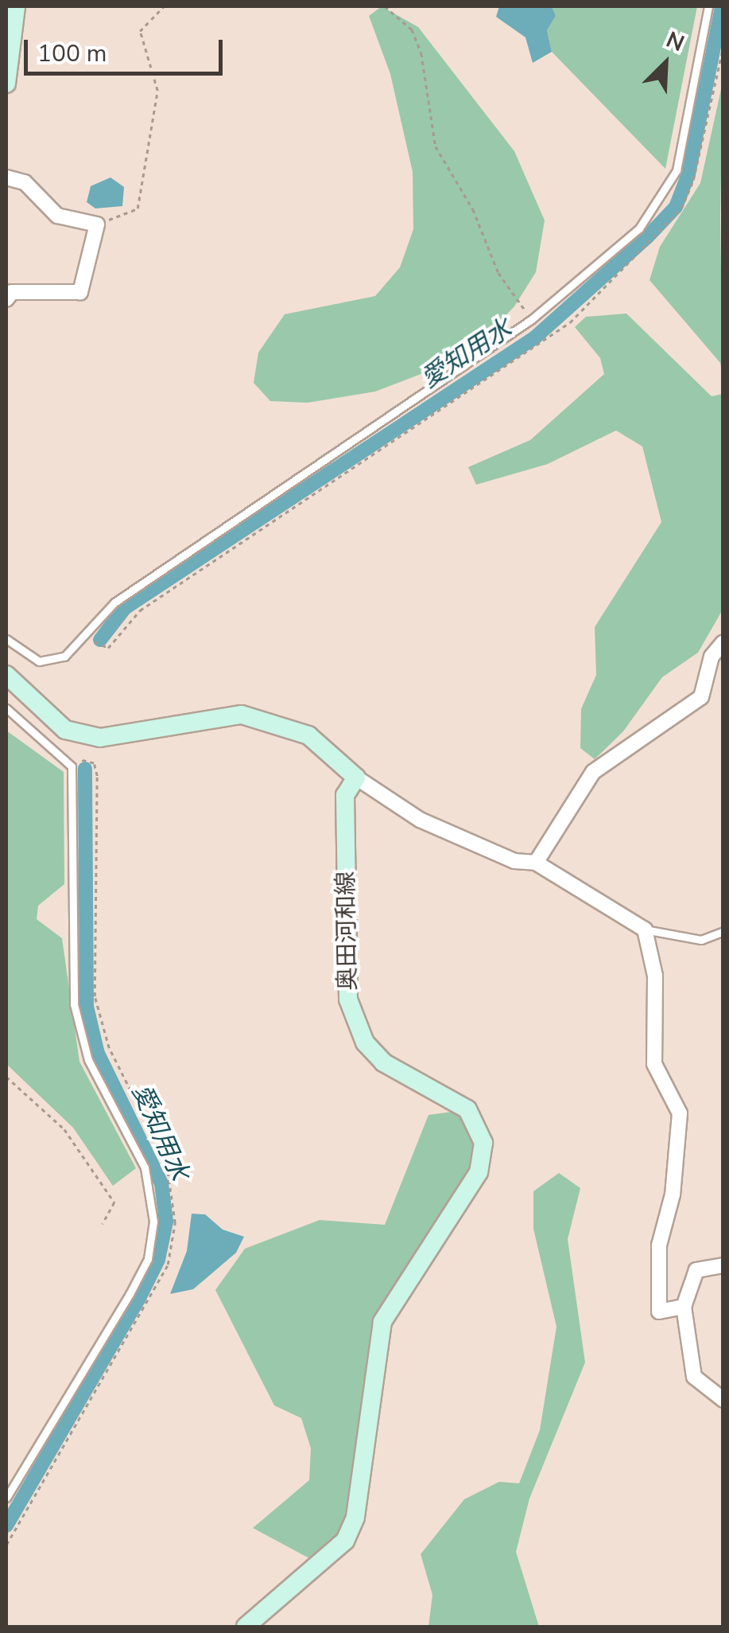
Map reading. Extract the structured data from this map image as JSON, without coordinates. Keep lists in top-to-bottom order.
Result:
{
  "streets": {
    "main road": ["奥田河和線"]
  },
  "water": ["愛知用水"],
  "scale_bar": "100 m",
  "north": "top right"
}
